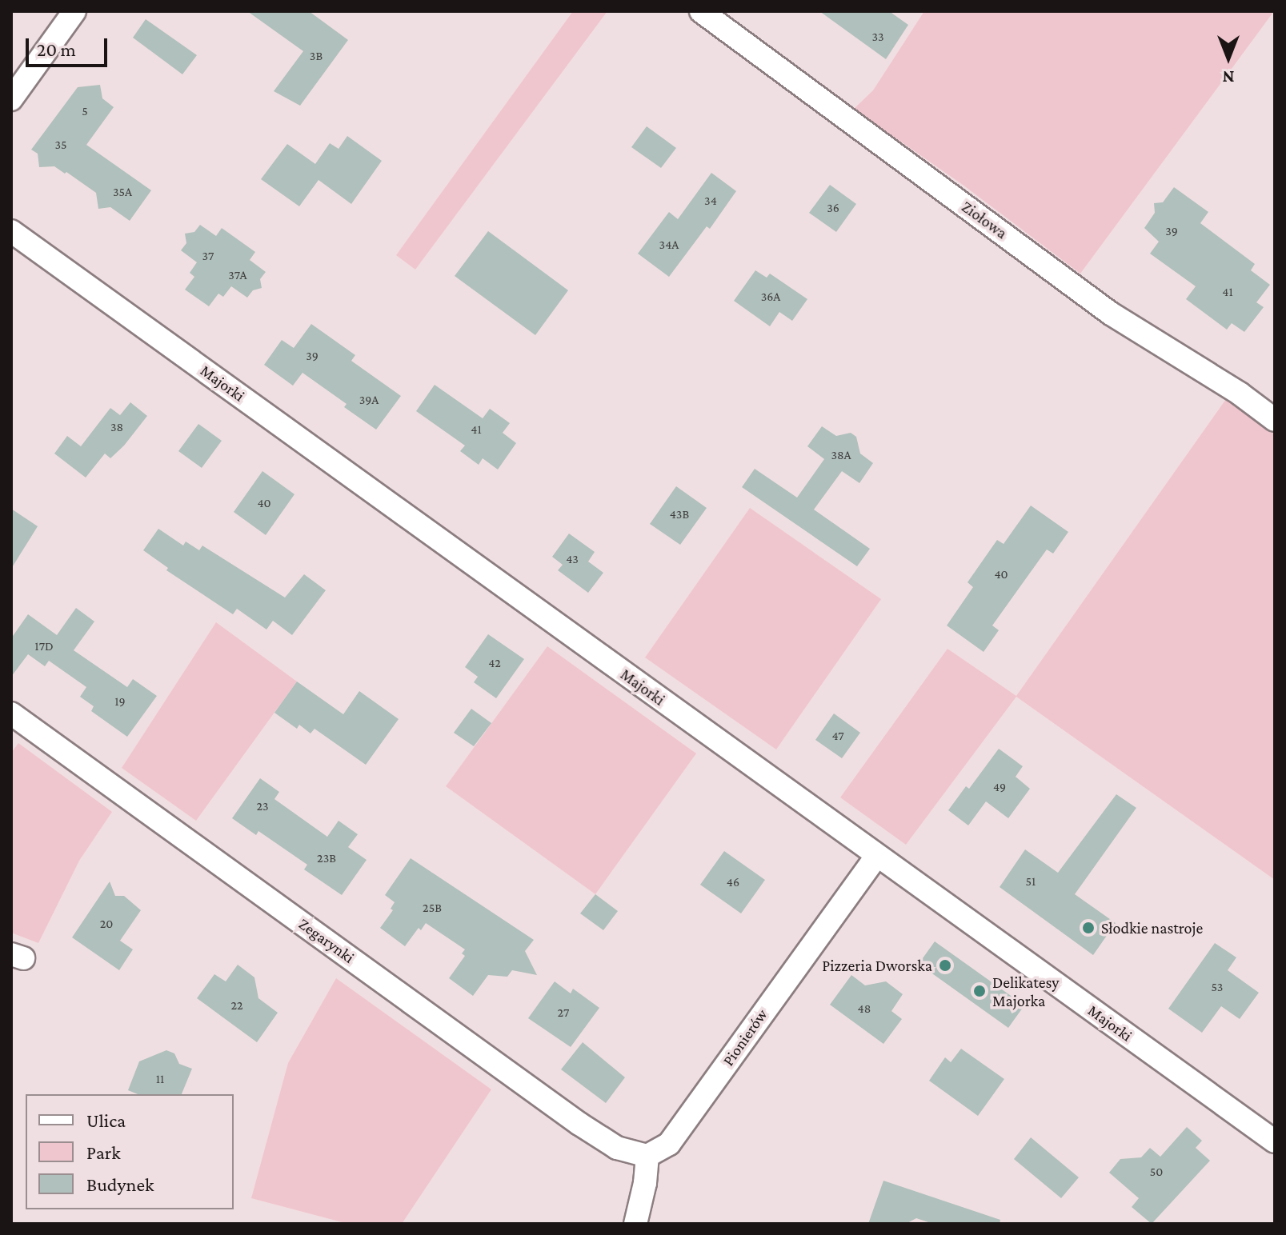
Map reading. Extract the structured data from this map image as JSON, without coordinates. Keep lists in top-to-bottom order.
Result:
{
  "streets": {
    "street": [
      "Ziołowa",
      "Majorki",
      "Zegarynki",
      "Pionierów"
    ]
  },
  "crossings": [
    ["Majorki", "Pionierów"],
    ["Zegarynki", "Pionierów"]
  ],
  "places": ["Słodkie nastroje", "Pizzeria Dworska", "Delikatesy Majorka"],
  "house_numbers": [
    "33",
    "3B",
    "5",
    "35",
    "35A",
    "34",
    "36",
    "39",
    "34A",
    "37",
    "37A",
    "41",
    "36A",
    "39",
    "39A",
    "38",
    "41",
    "38A",
    "40",
    "43B",
    "43",
    "40",
    "17D",
    "42",
    "19",
    "47",
    "49",
    "23",
    "23B",
    "51",
    "46",
    "25B",
    "20",
    "53",
    "22",
    "48",
    "27",
    "11",
    "50"
  ],
  "legend": ["Ulica", "Park", "Budynek"],
  "scale_bar": "20 m",
  "north": "bottom"
}
